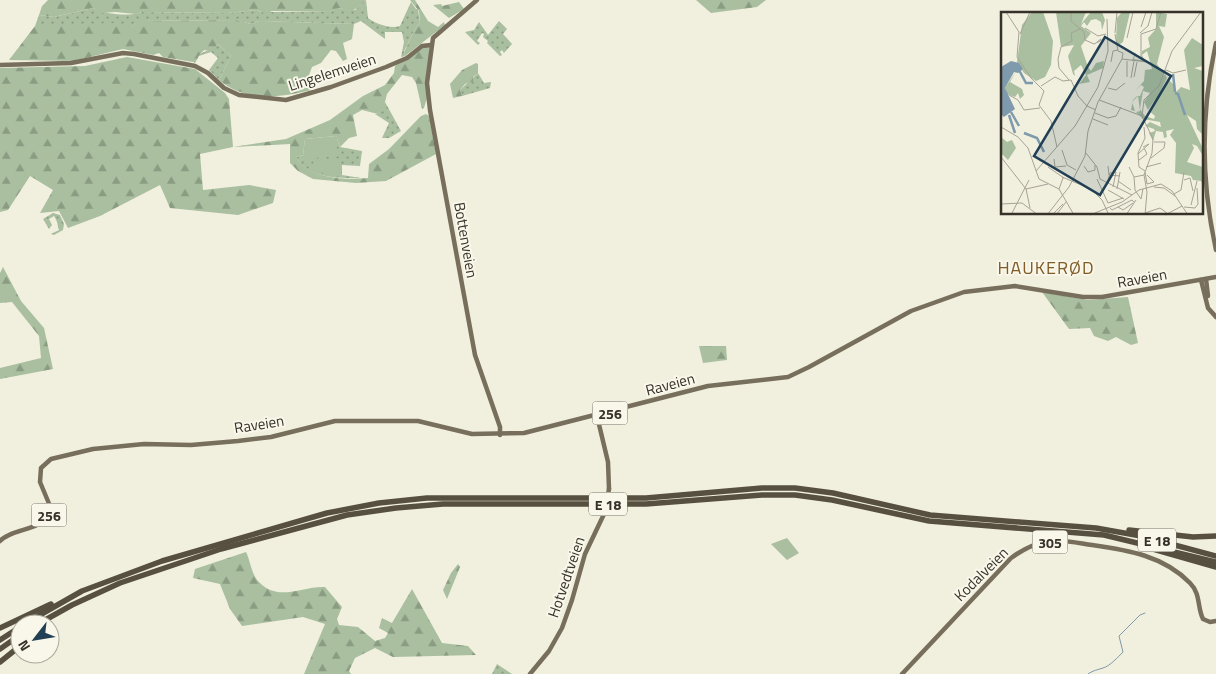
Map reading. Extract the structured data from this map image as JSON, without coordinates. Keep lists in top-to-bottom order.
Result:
{
  "streets": {
    "highway": ["E 18"],
    "main road": [
      "Lingelemveien",
      "Bottenveien",
      "Raveien",
      "256",
      "305",
      "Kodalveien",
      "Hotvedtveien"
    ]
  },
  "crossings": [
    ["Lingelemveien", "Bottenveien"],
    ["Bottenveien", "Raveien"],
    ["Raveien", "Hotvedtveien"]
  ],
  "districts": ["HAUKERØD"],
  "north": "bottom left"
}
